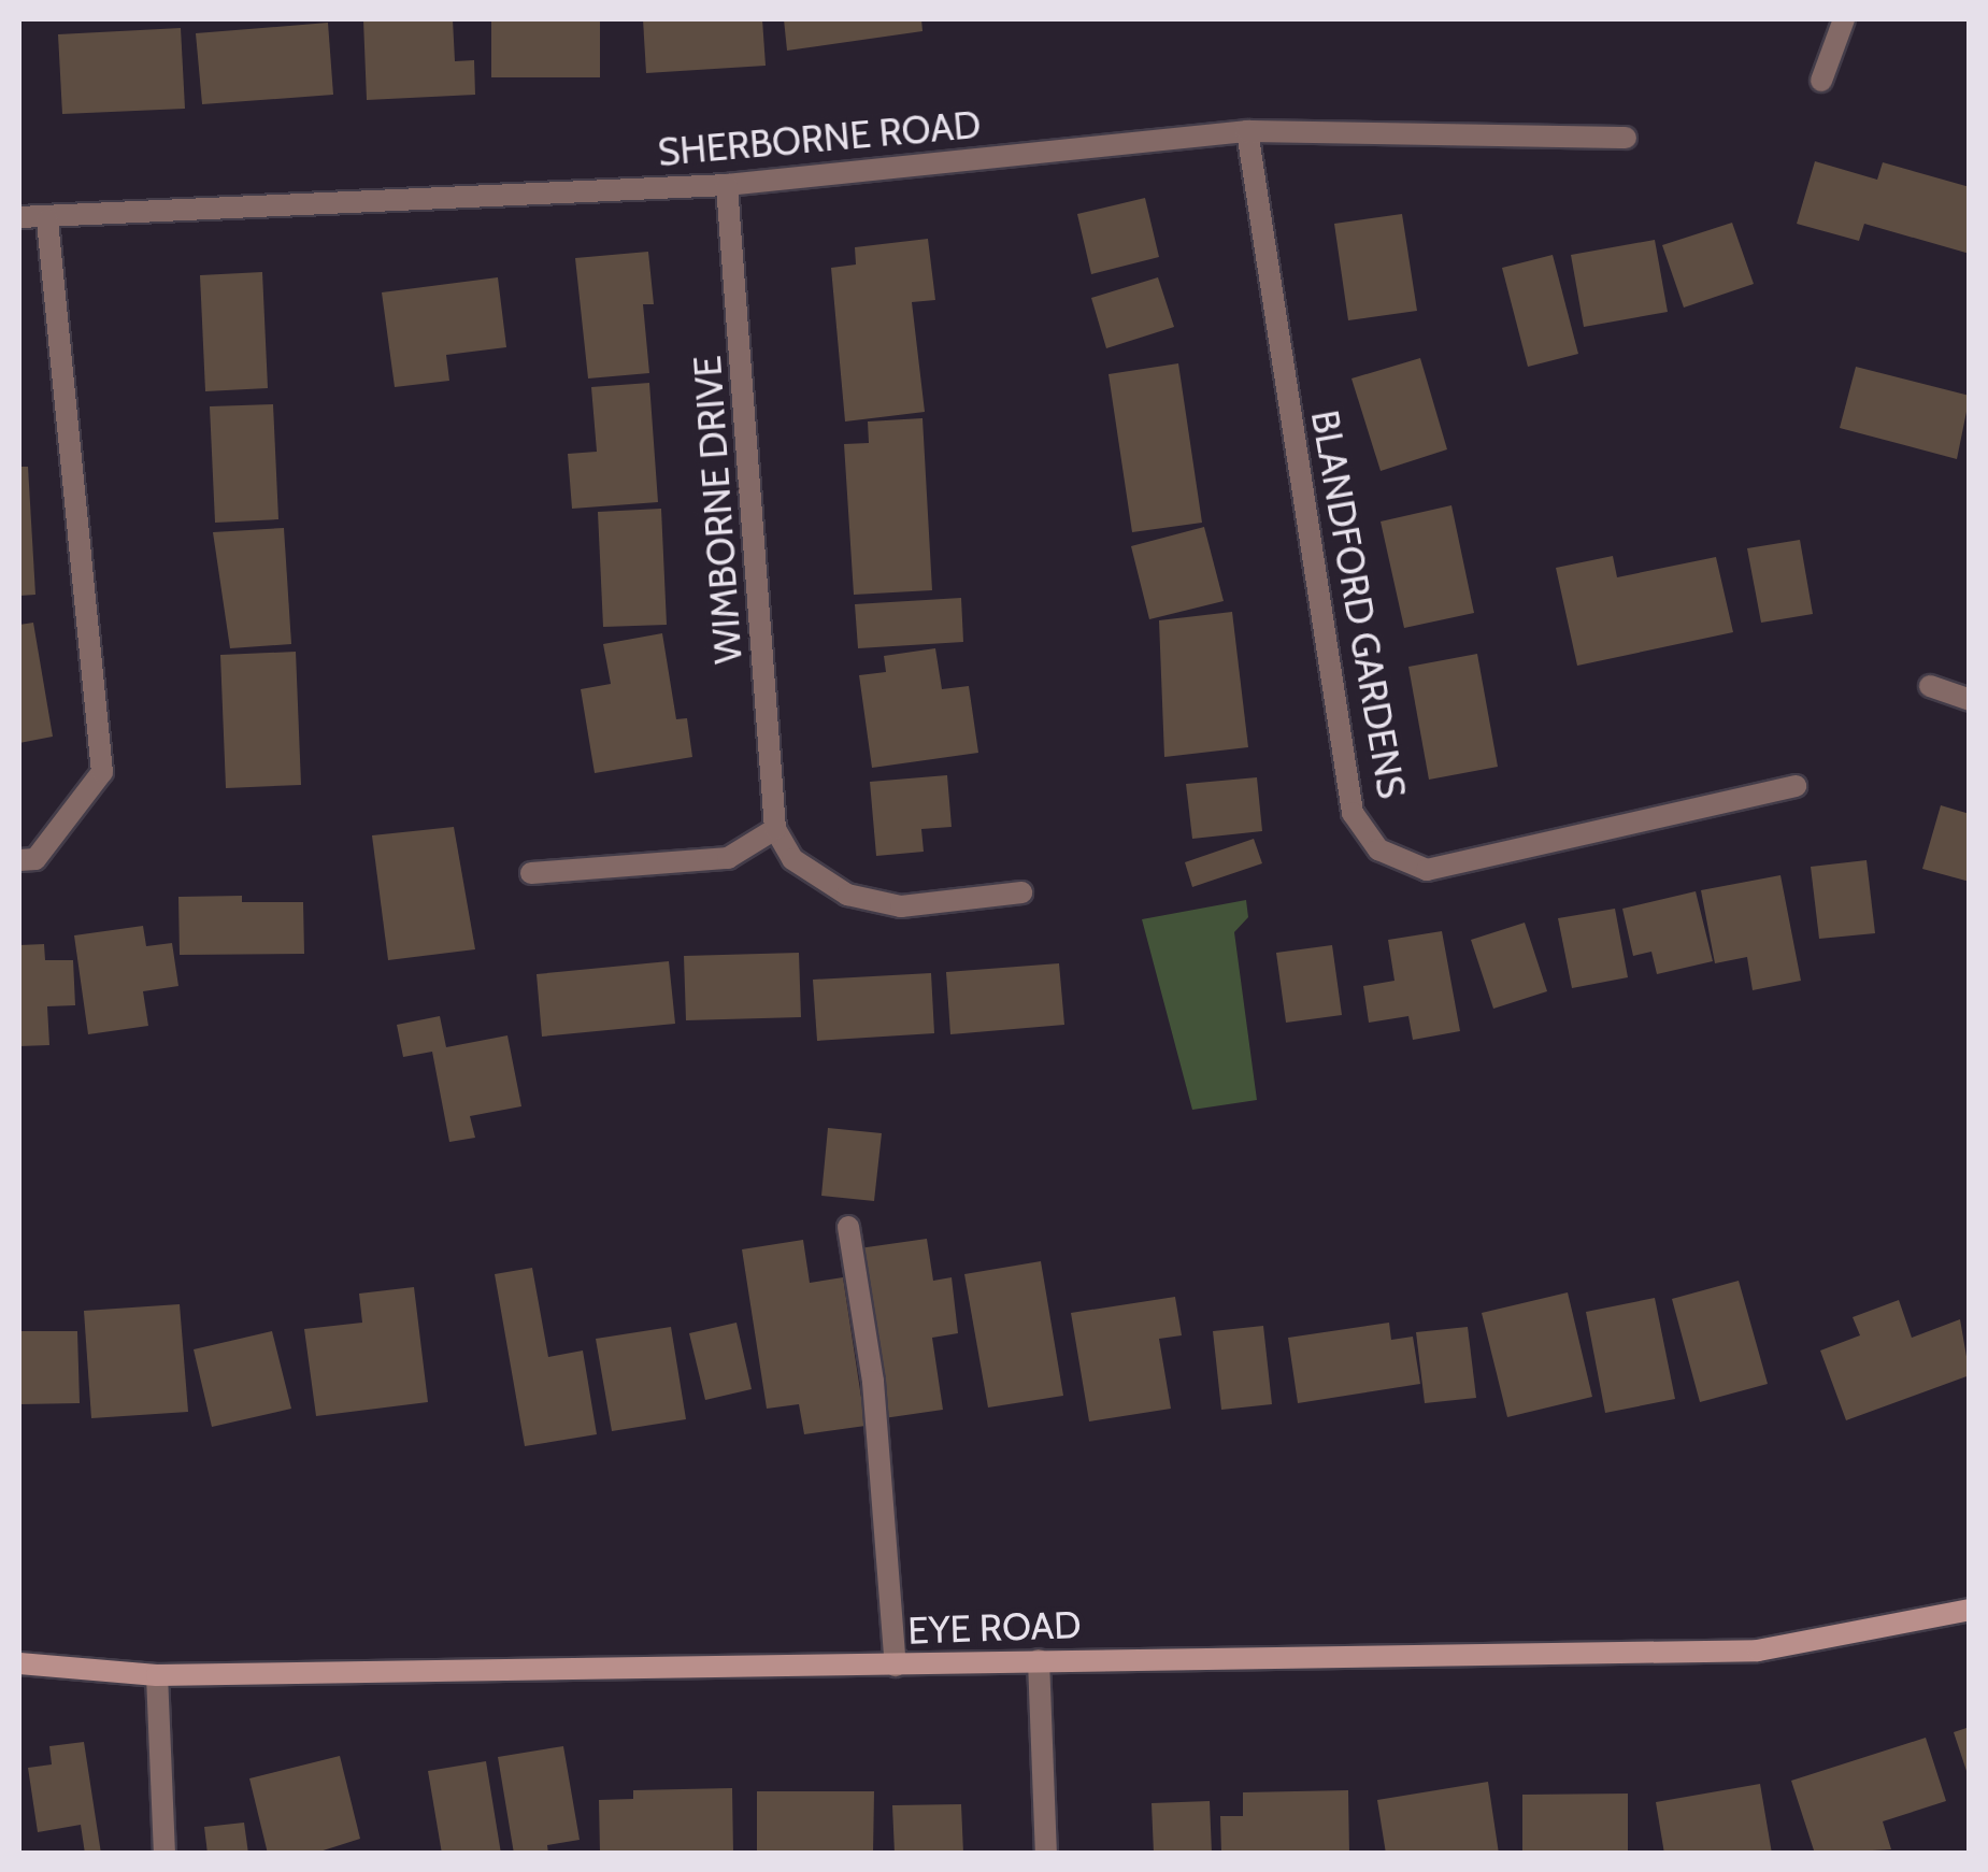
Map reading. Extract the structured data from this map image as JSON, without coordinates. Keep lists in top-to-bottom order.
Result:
{
  "streets": {
    "street": [
      "SHERBORNE ROAD",
      "WIMBORNE DRIVE",
      "BLANDFORD GARDENS",
      "EYE ROAD"
    ]
  },
  "crossings": [
    ["SHERBORNE ROAD", "WIMBORNE DRIVE"],
    ["SHERBORNE ROAD", "BLANDFORD GARDENS"]
  ]
}
